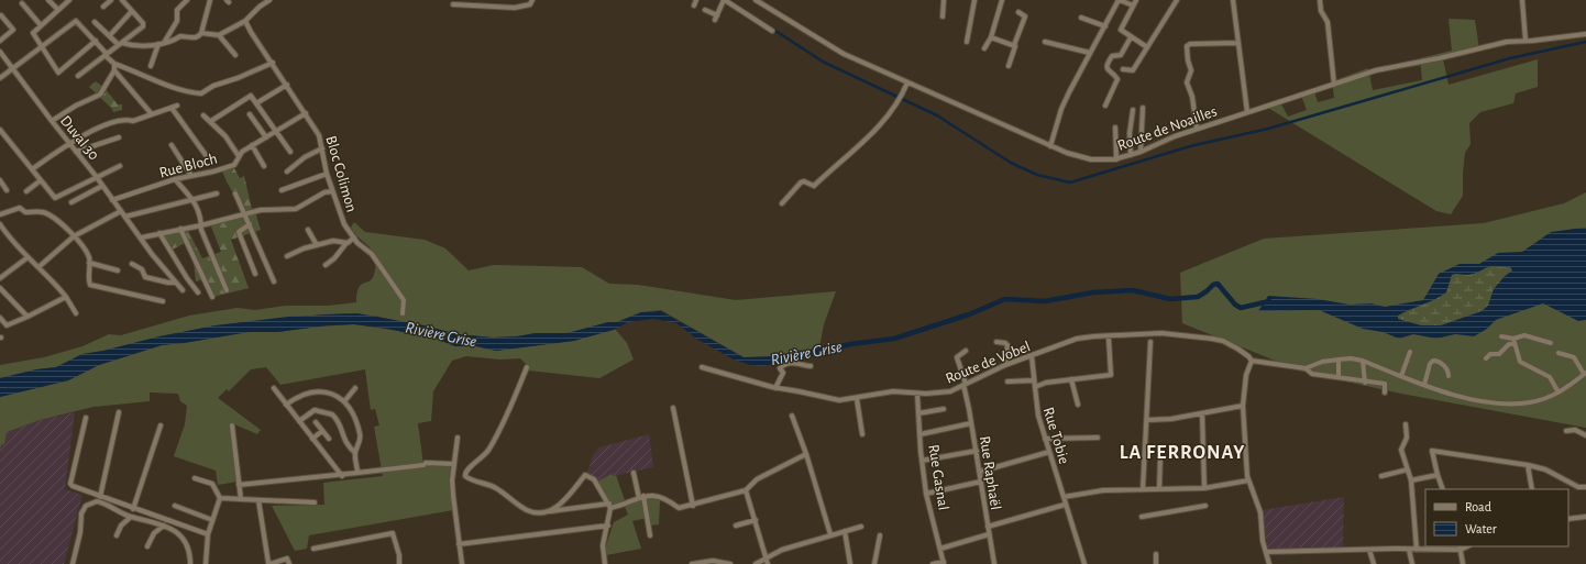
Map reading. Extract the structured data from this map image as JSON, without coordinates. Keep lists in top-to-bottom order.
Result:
{
  "streets": {
    "street": [
      "Route de Noailles",
      "Duval 30",
      "Rue Bloch",
      "Bloc Colimon",
      "Route de Vobel",
      "Rue Tobie",
      "Rue Raphaël",
      "Rue Gasnal"
    ]
  },
  "crossings": [
    ["Duval 30", "Rue Bloch"],
    ["Rue Bloch", "Bloc Colimon"],
    ["Route de Vobel", "Rue Tobie"],
    ["Route de Vobel", "Rue Raphaël"],
    ["Route de Vobel", "Rue Gasnal"]
  ],
  "districts": ["LA FERRONAY"],
  "water": ["Rivière Grise"],
  "legend": ["Road", "Water"]
}
